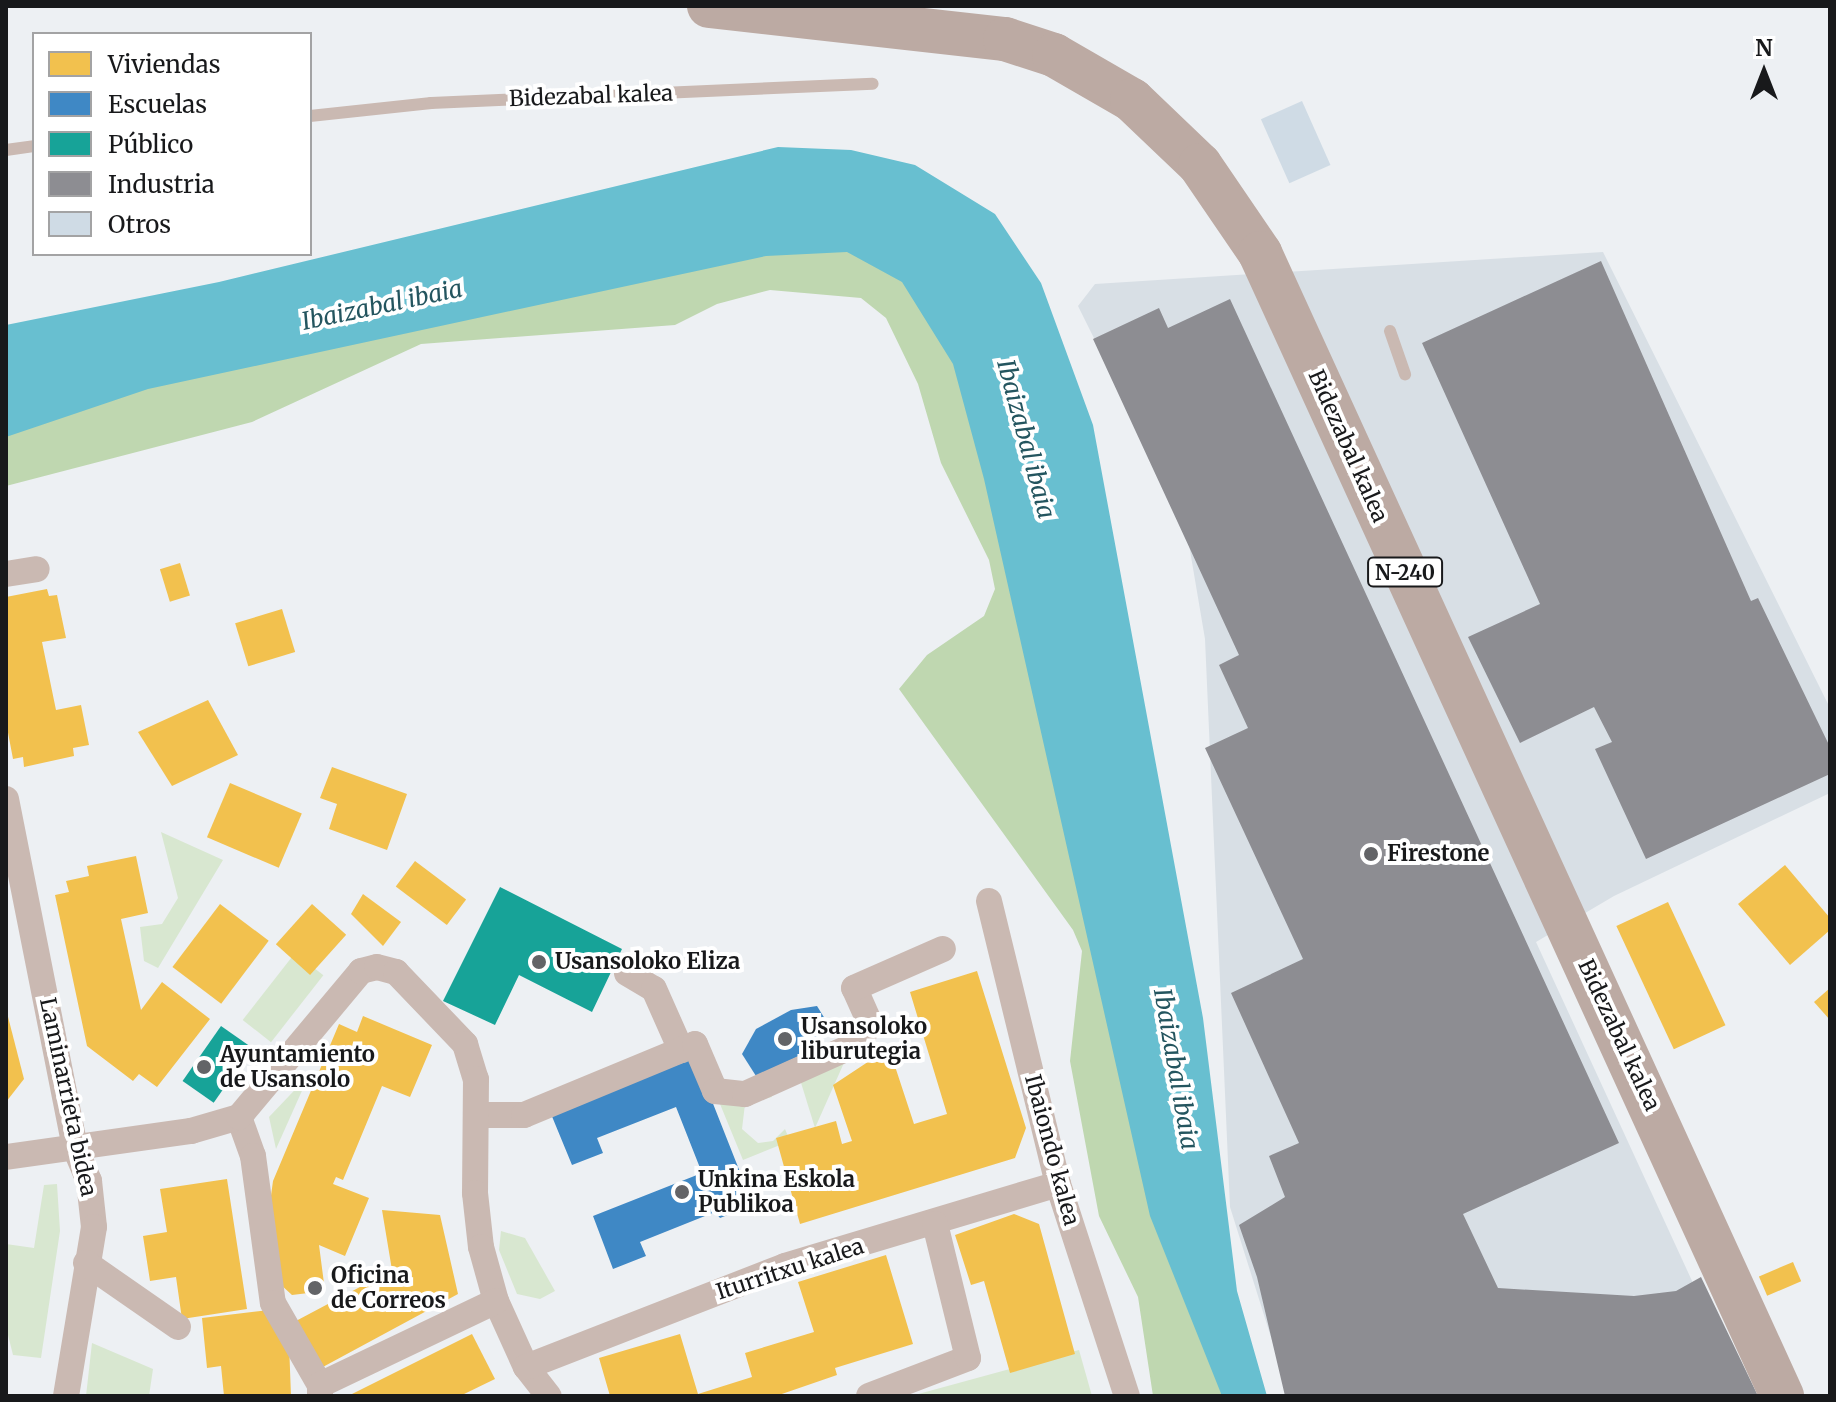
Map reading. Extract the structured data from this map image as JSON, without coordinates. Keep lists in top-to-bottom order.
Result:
{
  "streets": {
    "highway": ["Bidezabal kalea", "N-240"],
    "street": ["Laminarrieta bidea", "Ibaiondo kalea", "Iturritxu kalea"]
  },
  "crossings": [
    ["Ibaiondo kalea", "Iturritxu kalea"]
  ],
  "water": ["Ibaizabal ibaia"],
  "places": [
    "Firestone",
    "Usansoloko Eliza",
    "Usansoloko liburutegia",
    "Ayuntamiento de Usansolo",
    "Unkina Eskola Publikoa",
    "Oficina de Correos"
  ],
  "legend": [
    "Viviendas",
    "Escuelas",
    "Público",
    "Industria",
    "Otros"
  ],
  "north": "top"
}
